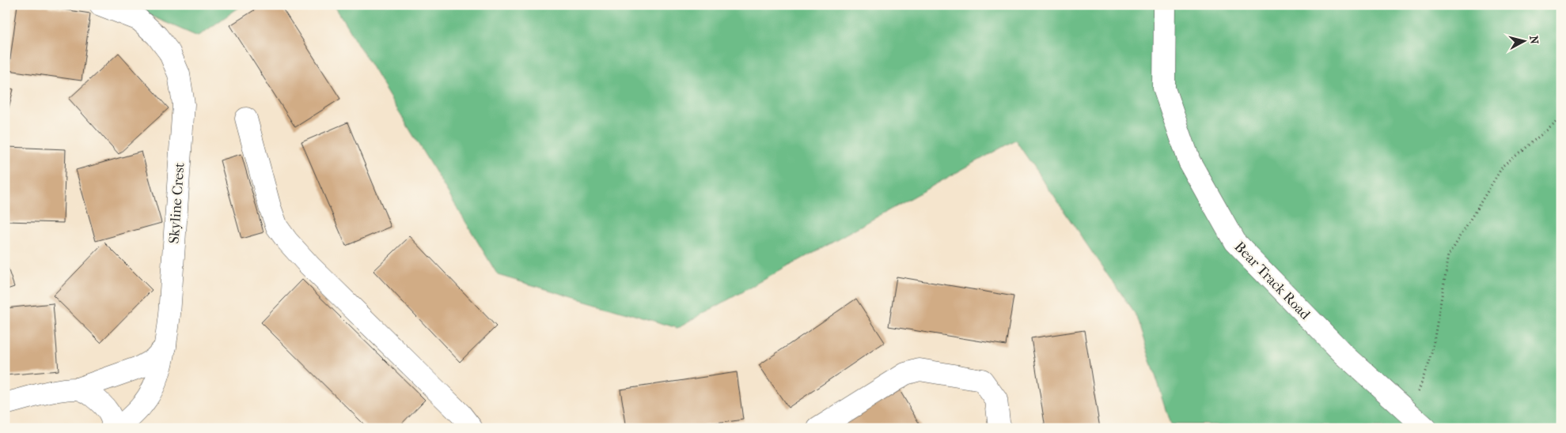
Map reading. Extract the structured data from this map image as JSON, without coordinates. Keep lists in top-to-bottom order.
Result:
{
  "streets": {
    "street": ["Skyline Crest", "Bear Track Road"]
  },
  "north": "right"
}
